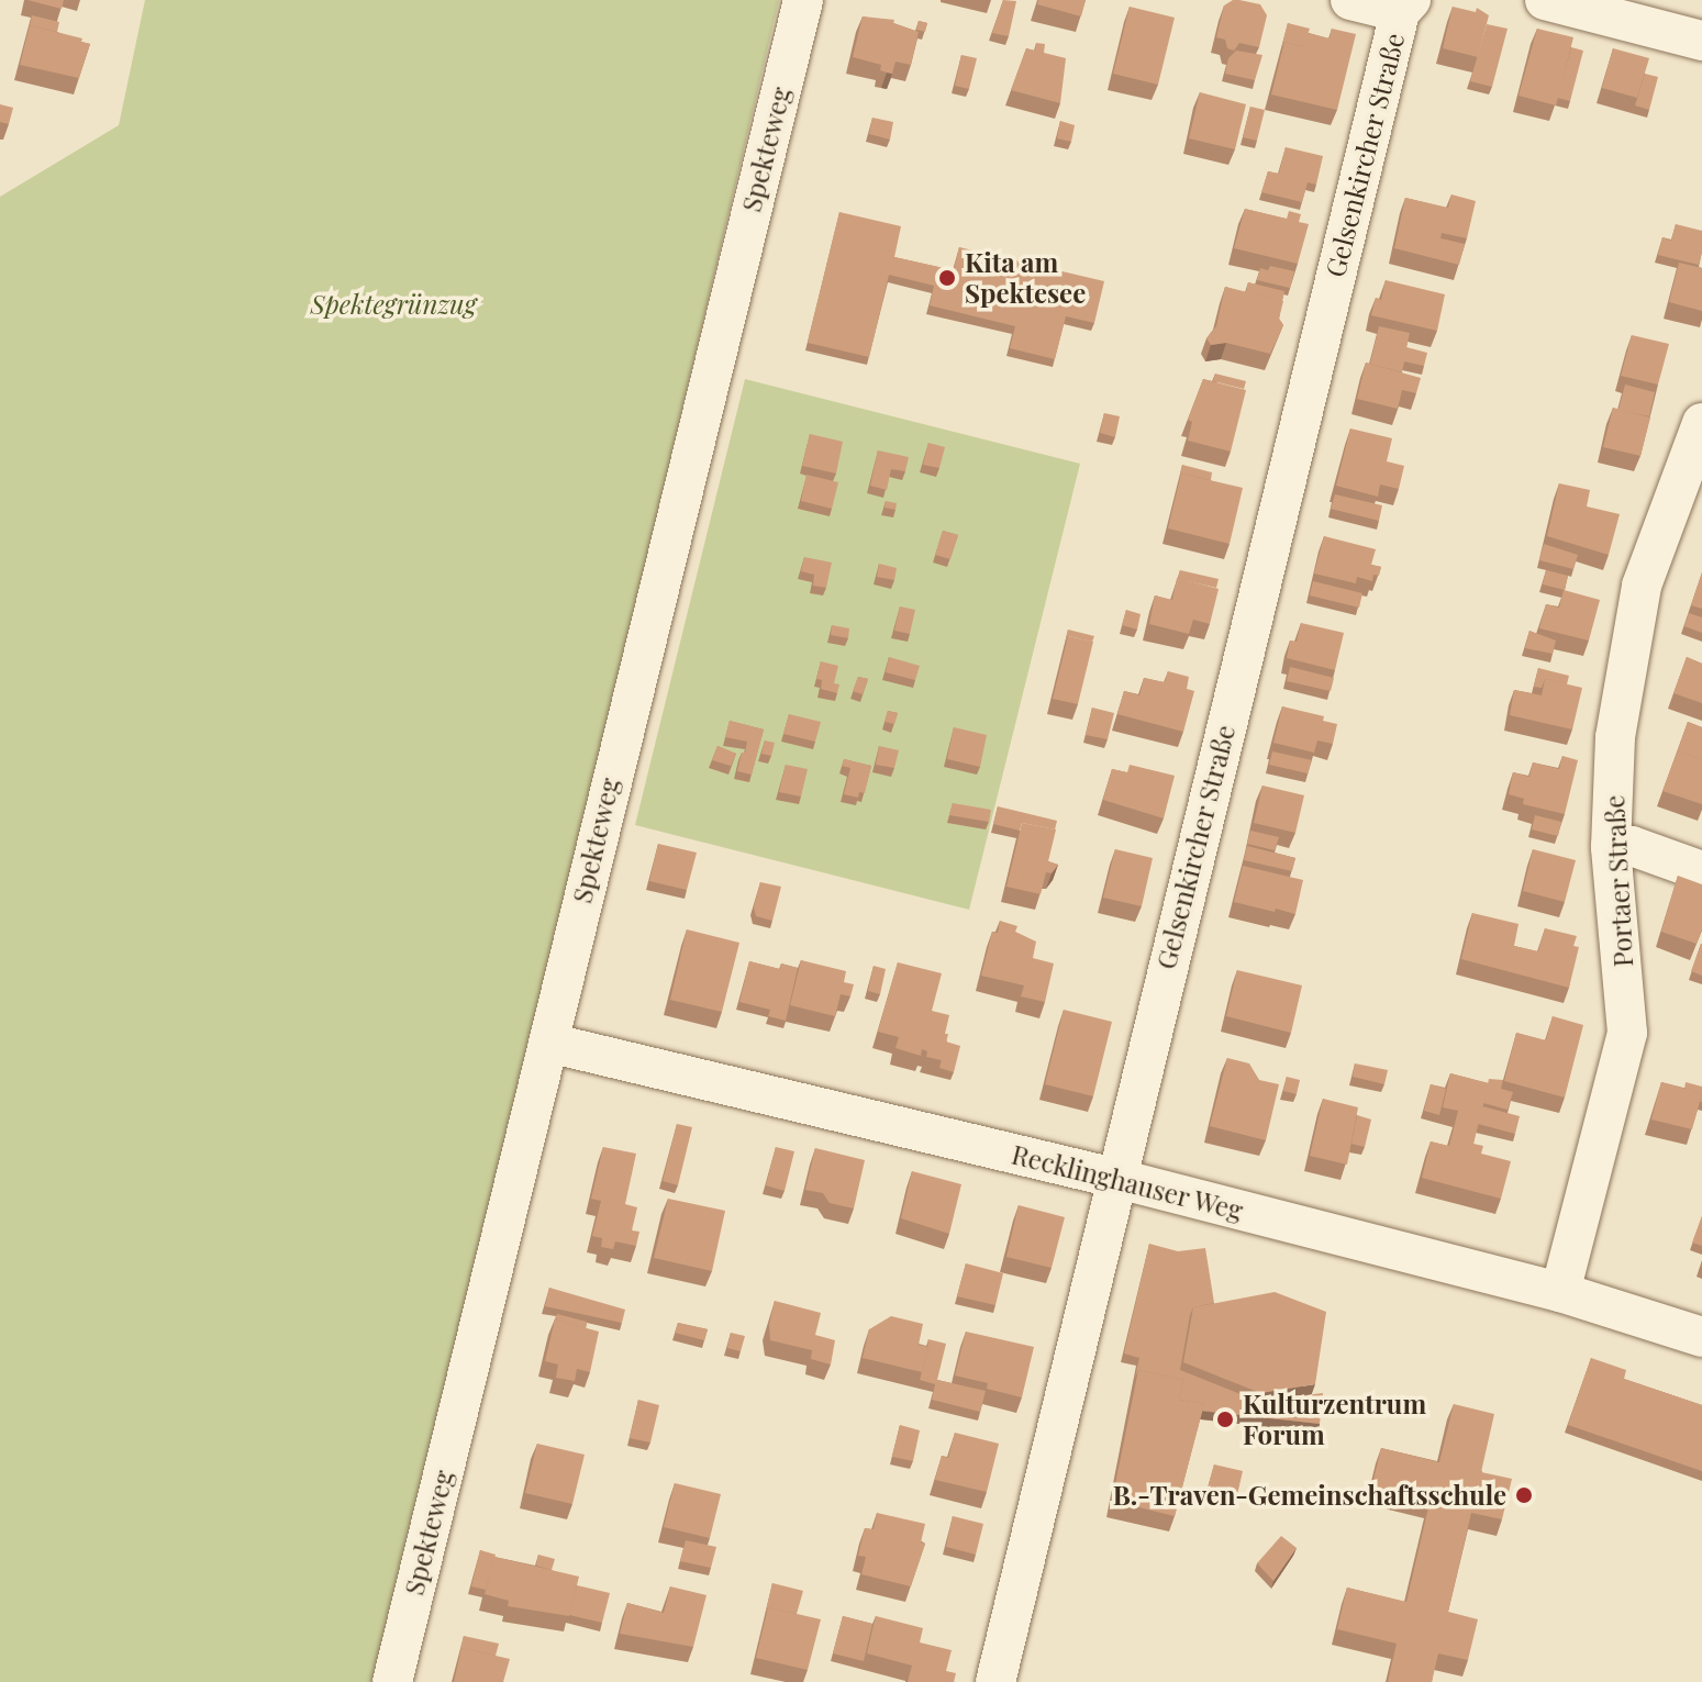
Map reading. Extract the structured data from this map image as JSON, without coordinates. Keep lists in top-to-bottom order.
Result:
{
  "streets": {
    "street": [
      "Spekteweg",
      "Gelsenkircher Straße",
      "Portaer Straße",
      "Recklinghauser Weg"
    ]
  },
  "crossings": [
    ["Spekteweg", "Recklinghauser Weg"],
    ["Gelsenkircher Straße", "Recklinghauser Weg"],
    ["Portaer Straße", "Recklinghauser Weg"]
  ],
  "parks": ["Spektegrünzug"],
  "places": ["Kita am Spektesee", "Kulturzentrum Forum", "B.-Traven-Gemeinschaftsschule"]
}
